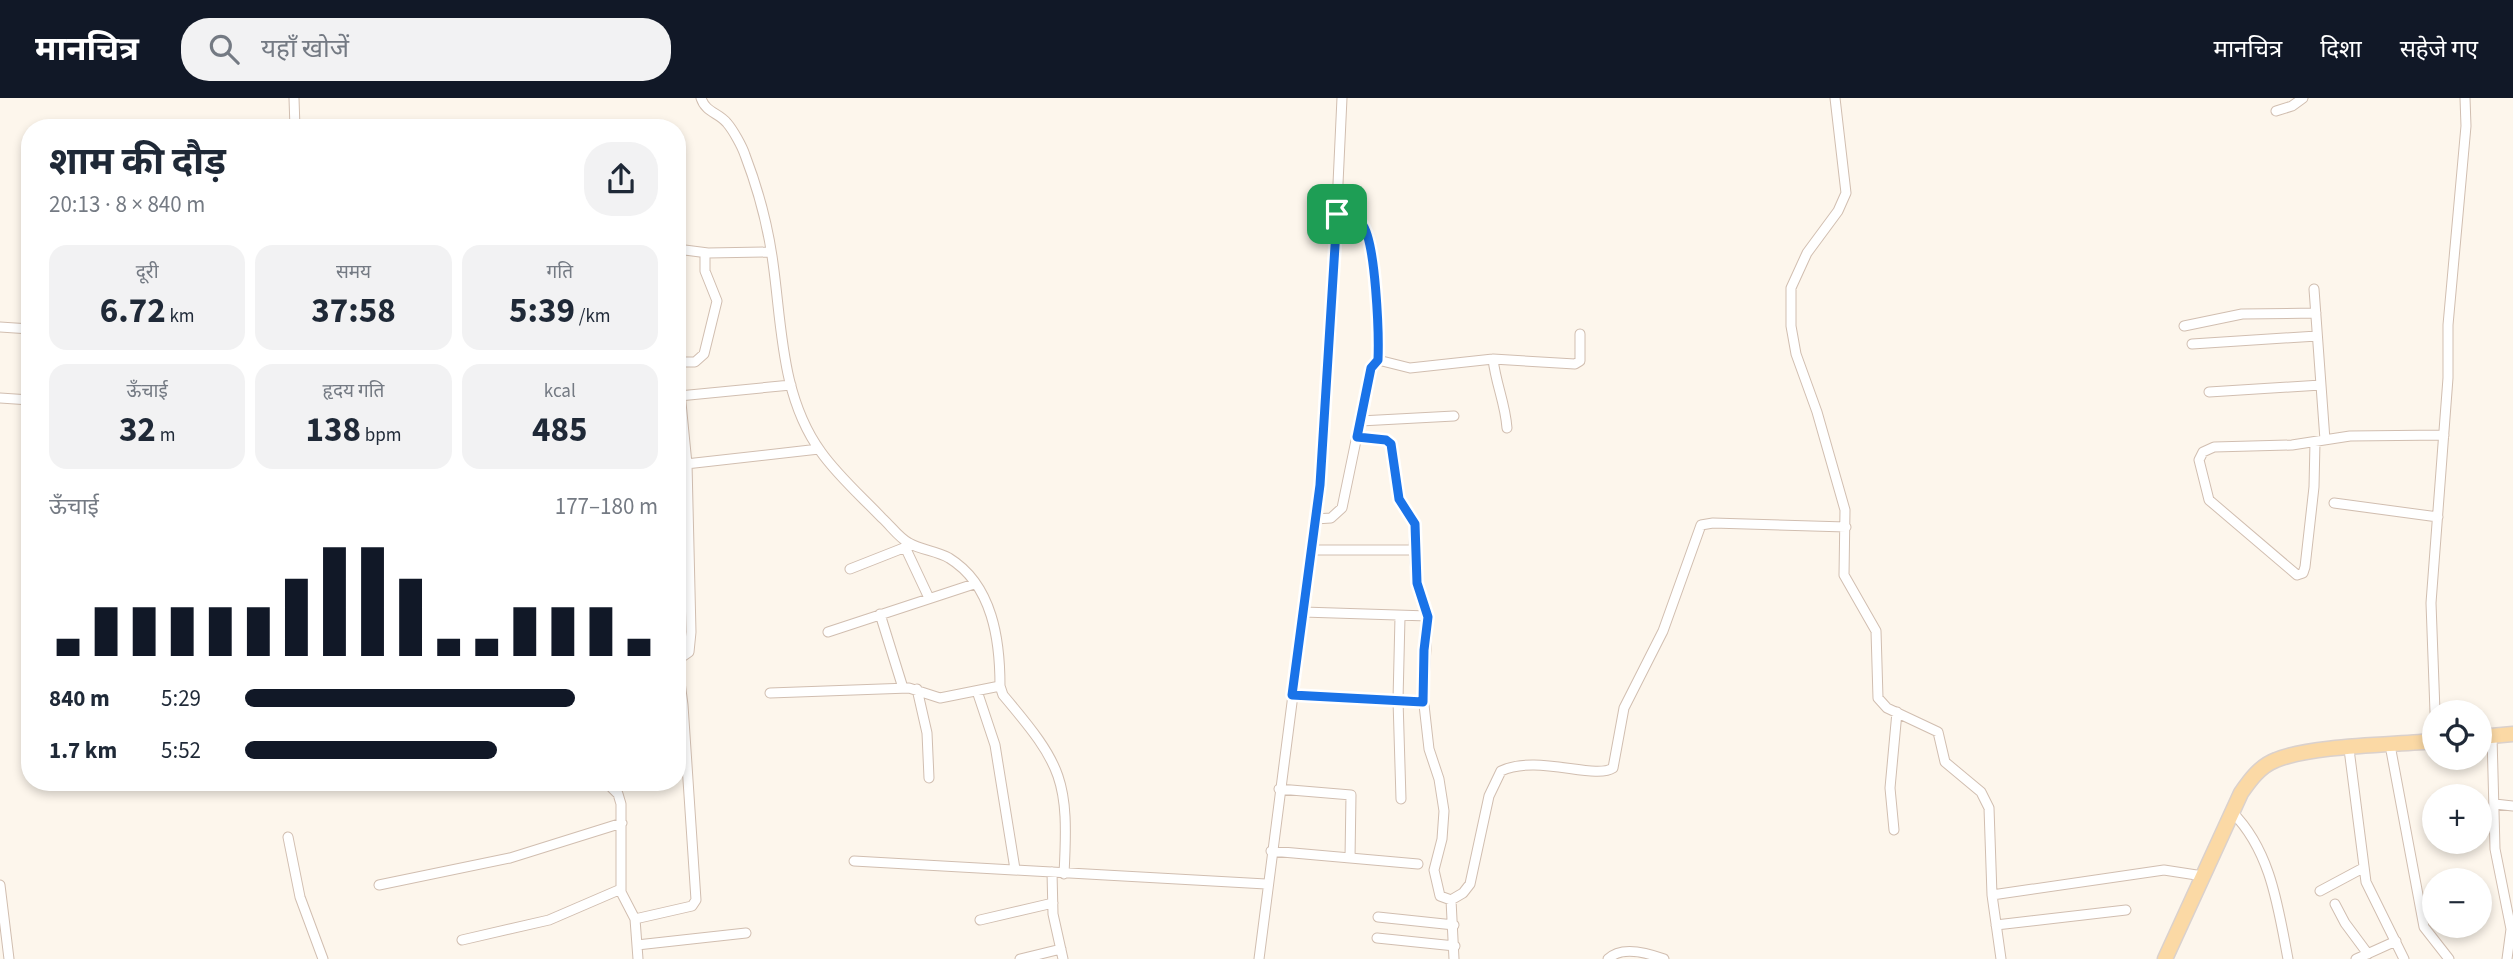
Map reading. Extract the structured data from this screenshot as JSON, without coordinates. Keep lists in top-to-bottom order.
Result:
{
  "page": {
    "header": "मानचित्र",
    "search": "यहाँ खोजें",
    "nav": ["मानचित्र", "दिशा", "सहेजे गए"],
    "heading": ["शाम की दौड़", "20:13 · 8 × 840 m"],
    "stats": [
      ["दूरी", "6.72 km"],
      ["समय", "37:58"],
      ["गति", "5:39 /km"],
      ["ऊँचाई", "32 m"],
      ["हृदय गति", "138 bpm"],
      ["kcal", "485"]
    ],
    "chart": ["ऊँचाई", "177–180 m"],
    "list": [
      {
        "name": "840 m",
        "note": "5:29"
      },
      {
        "name": "1.7 km",
        "note": "5:52"
      }
    ],
    "map_buttons": ["+", "−"]
  }
}
